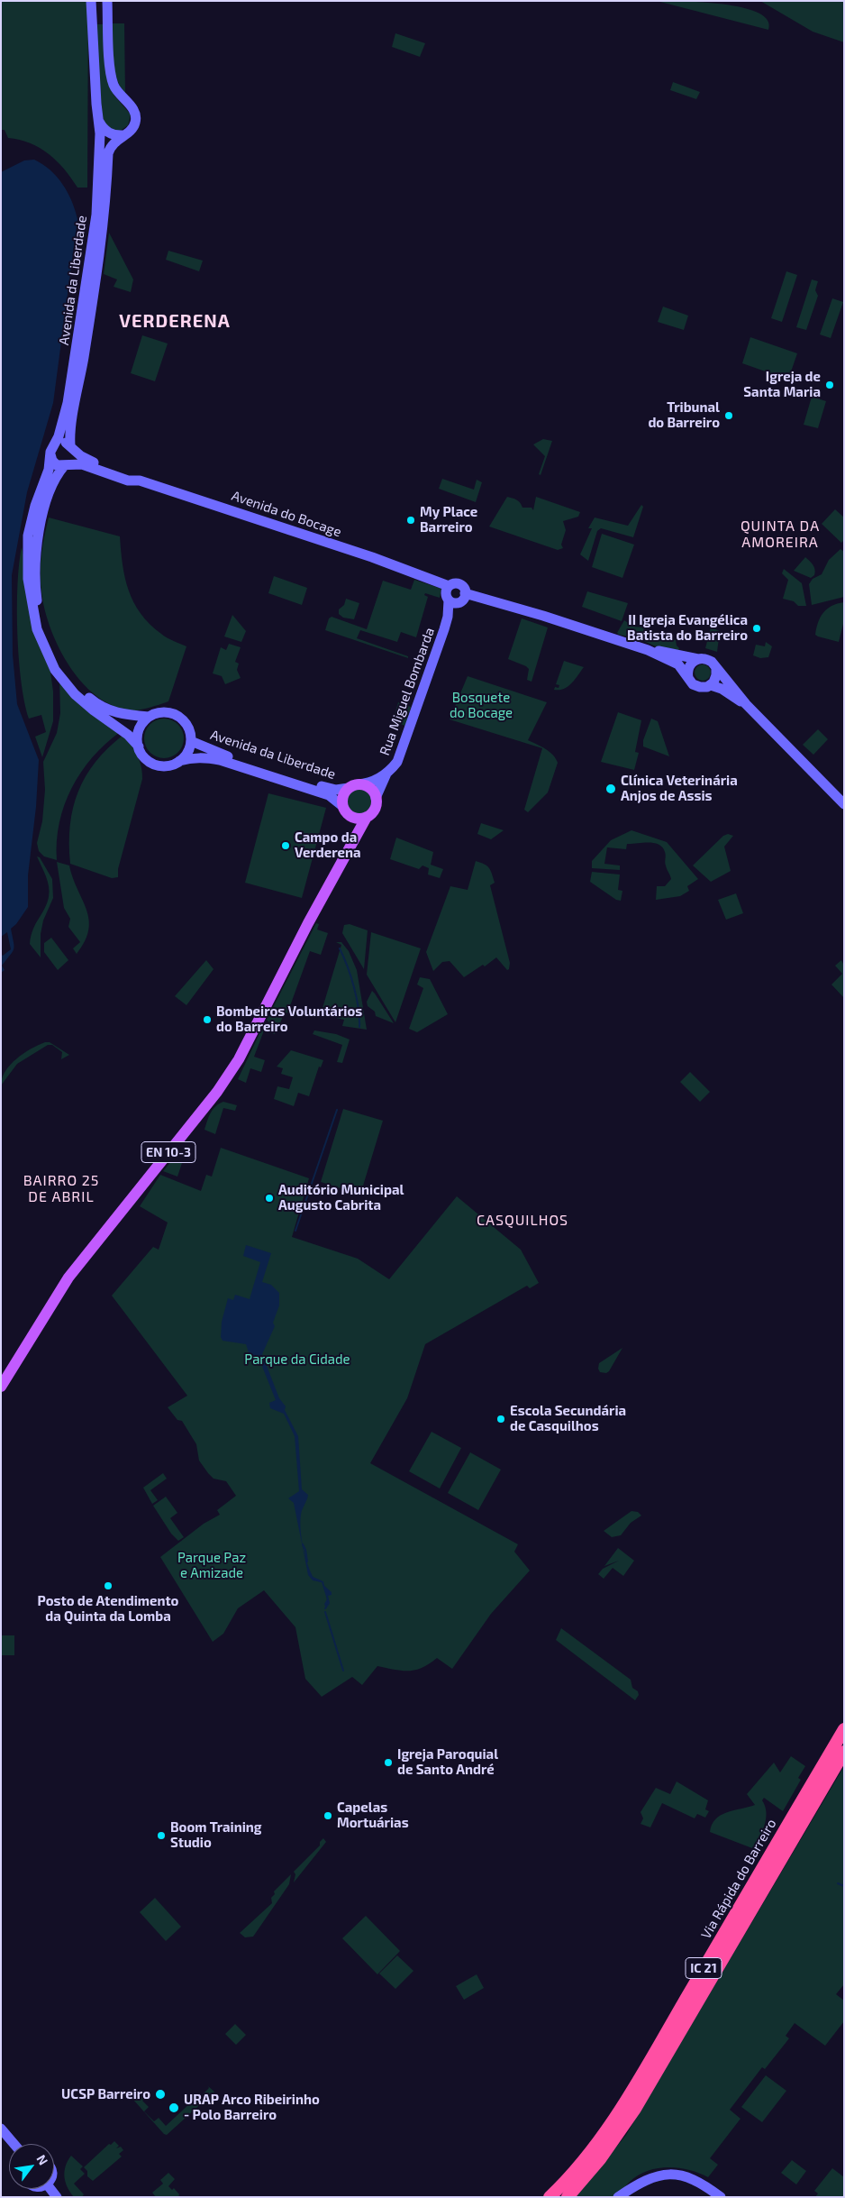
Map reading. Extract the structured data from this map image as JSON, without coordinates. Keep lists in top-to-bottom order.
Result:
{
  "streets": {
    "highway": ["Via Rápida do Barreiro", "IC 21"],
    "main road": [
      "Avenida da Liberdade",
      "Avenida do Bocage",
      "Rua Miguel Bombarda",
      "EN 10-3"
    ]
  },
  "crossings": [
    ["Avenida da Liberdade", "Avenida do Bocage"],
    ["Avenida da Liberdade", "Rua Miguel Bombarda"],
    ["Avenida da Liberdade", "EN 10-3"],
    ["Avenida do Bocage", "Rua Miguel Bombarda"],
    ["Rua Miguel Bombarda", "EN 10-3"]
  ],
  "districts": [
    "VERDERENA",
    "QUINTA DA AMOREIRA",
    "BAIRRO 25 DE ABRIL",
    "CASQUILHOS"
  ],
  "parks": ["Bosquete do Bocage", "Parque da Cidade", "Parque Paz e Amizade"],
  "places": [
    "Igreja de Santa Maria",
    "Tribunal do Barreiro",
    "My Place Barreiro",
    "II Igreja Evangélica Batista do Barreiro",
    "Clínica Veterinária Anjos de Assis",
    "Campo da Verderena",
    "Bombeiros Voluntários do Barreiro",
    "Auditório Municipal Augusto Cabrita",
    "Escola Secundária de Casquilhos",
    "Posto de Atendimento da Quinta da Lomba",
    "Igreja Paroquial de Santo André",
    "Capelas Mortuárias",
    "Boom Training Studio",
    "UCSP Barreiro",
    "URAP Arco Ribeirinho - Polo Barreiro"
  ],
  "north": "top right"
}
